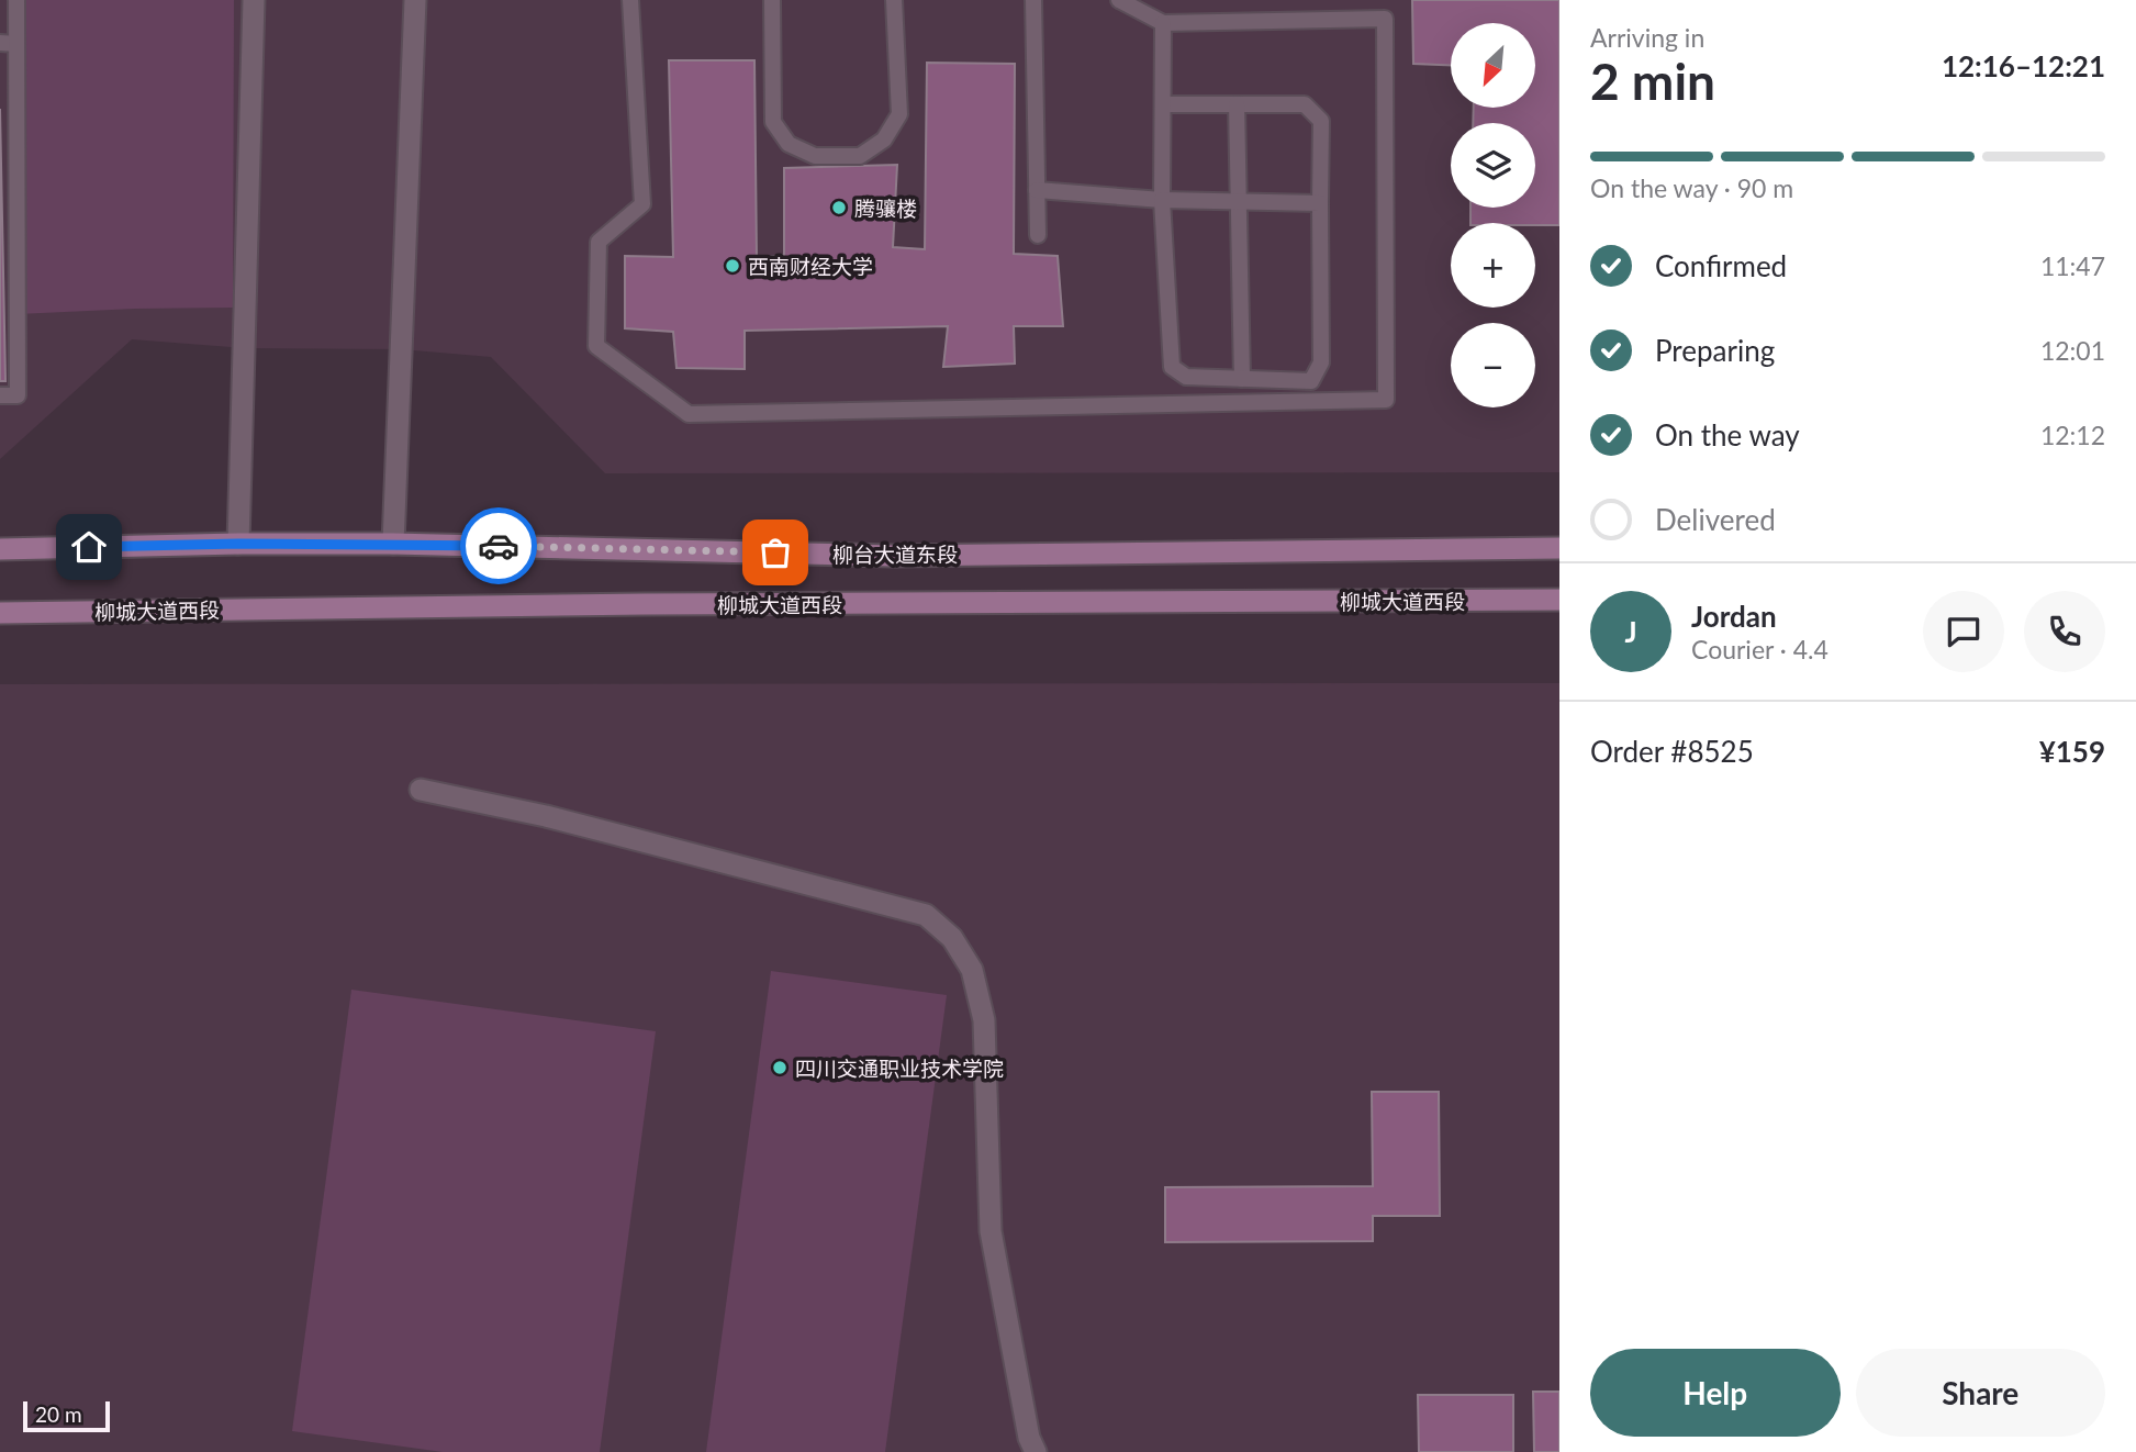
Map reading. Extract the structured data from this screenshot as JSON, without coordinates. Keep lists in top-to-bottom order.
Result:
{
  "streets": {
    "main road": ["柳台大道东段", "柳城大道西段"]
  },
  "places": ["腾骧楼", "西南财经大学", "四川交通职业技术学院"],
  "scale_bar": "20 m",
  "north": "bottom left",
  "page": {
    "heading": ["2 min", "Arriving in", "12:16–12:21"],
    "panel": [
      "Jordan",
      "Courier · 4.4",
      "Order #8525",
      "¥159"
    ],
    "map_buttons": ["+", "−"],
    "bar": "On the way · 90 m",
    "list": [
      ["Confirmed", "11:47"],
      ["Preparing", "12:01"],
      ["On the way", "12:12"],
      "Delivered"
    ],
    "round": "J",
    "buttons": ["Help", "Share"],
    "scale": "20 m"
  }
}
